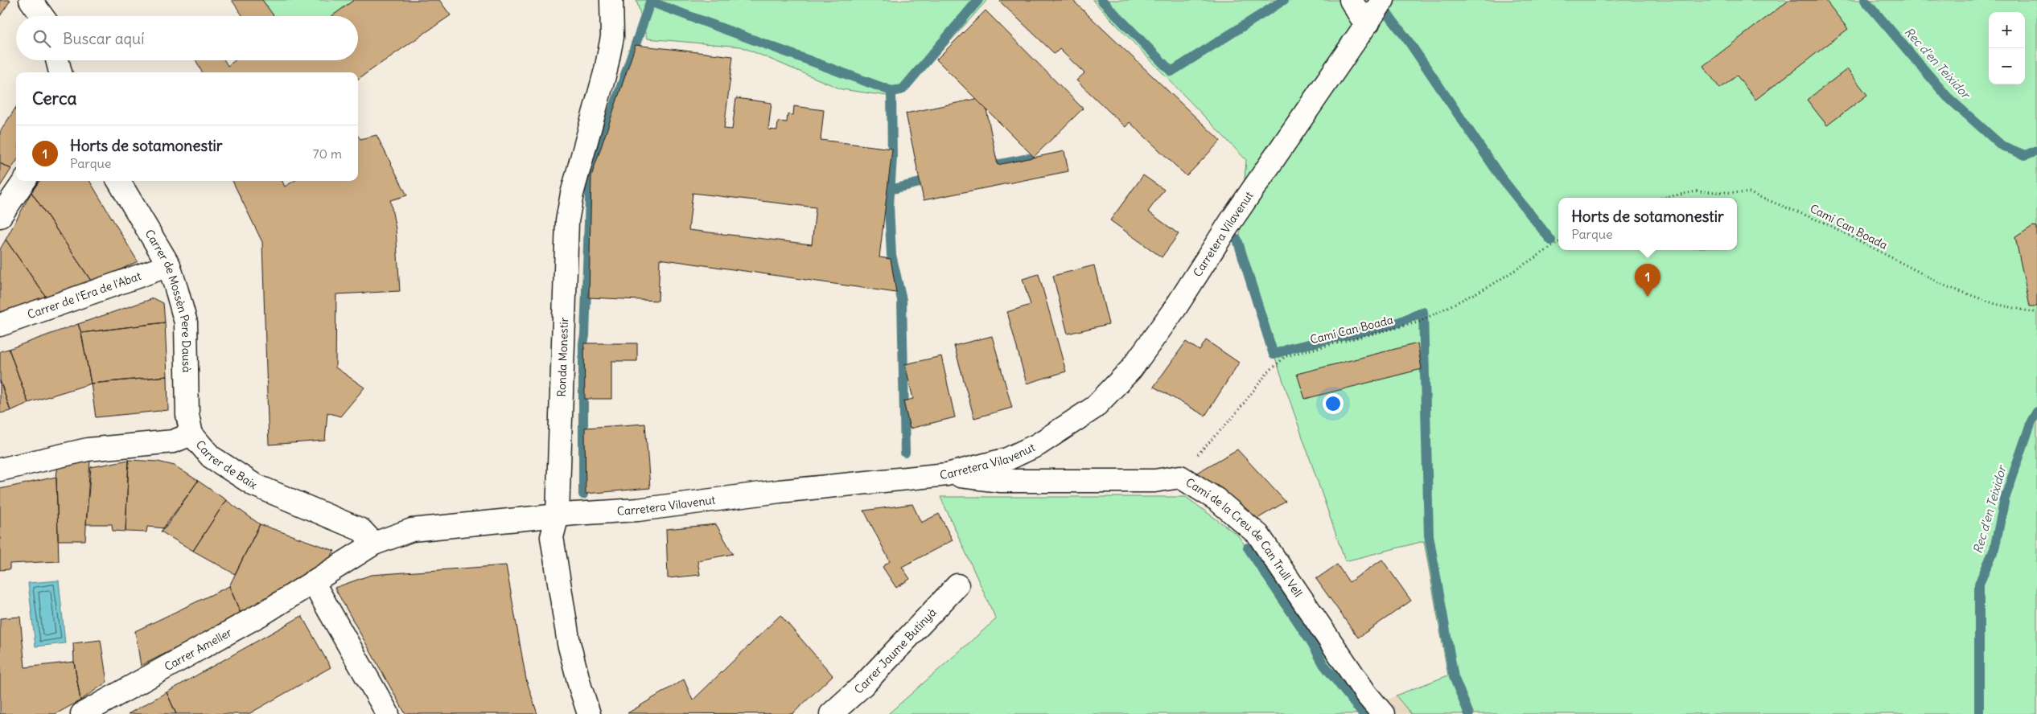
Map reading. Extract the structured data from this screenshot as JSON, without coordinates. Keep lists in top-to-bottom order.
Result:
{
  "streets": {
    "street": [
      "Carretera Vilavenut",
      "Carrer de l'Era de l'Abat",
      "Carrer de Mossèn Pere Dausà",
      "Ronda Monestir",
      "Carrer de Baix",
      "Camí de la Creu de Can Trull Vell",
      "Carrer Ameller",
      "Carrer Jaume Butinyà"
    ],
    "path": ["Camí Can Boada"]
  },
  "crossings": [
    ["Camí Can Boada", "Camí de la Creu de Can Trull Vell"],
    ["Carretera Vilavenut", "Ronda Monestir"],
    ["Carretera Vilavenut", "Carrer de Baix"],
    ["Carretera Vilavenut", "Camí de la Creu de Can Trull Vell"],
    ["Carretera Vilavenut", "Carrer Ameller"],
    ["Carrer de l'Era de l'Abat", "Carrer de Mossèn Pere Dausà"],
    ["Carrer de Mossèn Pere Dausà", "Carrer de Baix"],
    ["Carrer de Baix", "Carrer Ameller"]
  ],
  "water": ["Rec d'en Teixidor"],
  "page": {
    "map_buttons": ["+", "−"],
    "search": "Buscar aquí",
    "heading": "Cerca",
    "list": [
      {
        "mark": "1",
        "name": "Horts de sotamonestir",
        "note": "Parque",
        "value": "70 m"
      }
    ],
    "popup": ["Horts de sotamonestir", "Parque"],
    "pins": "1"
  }
}
